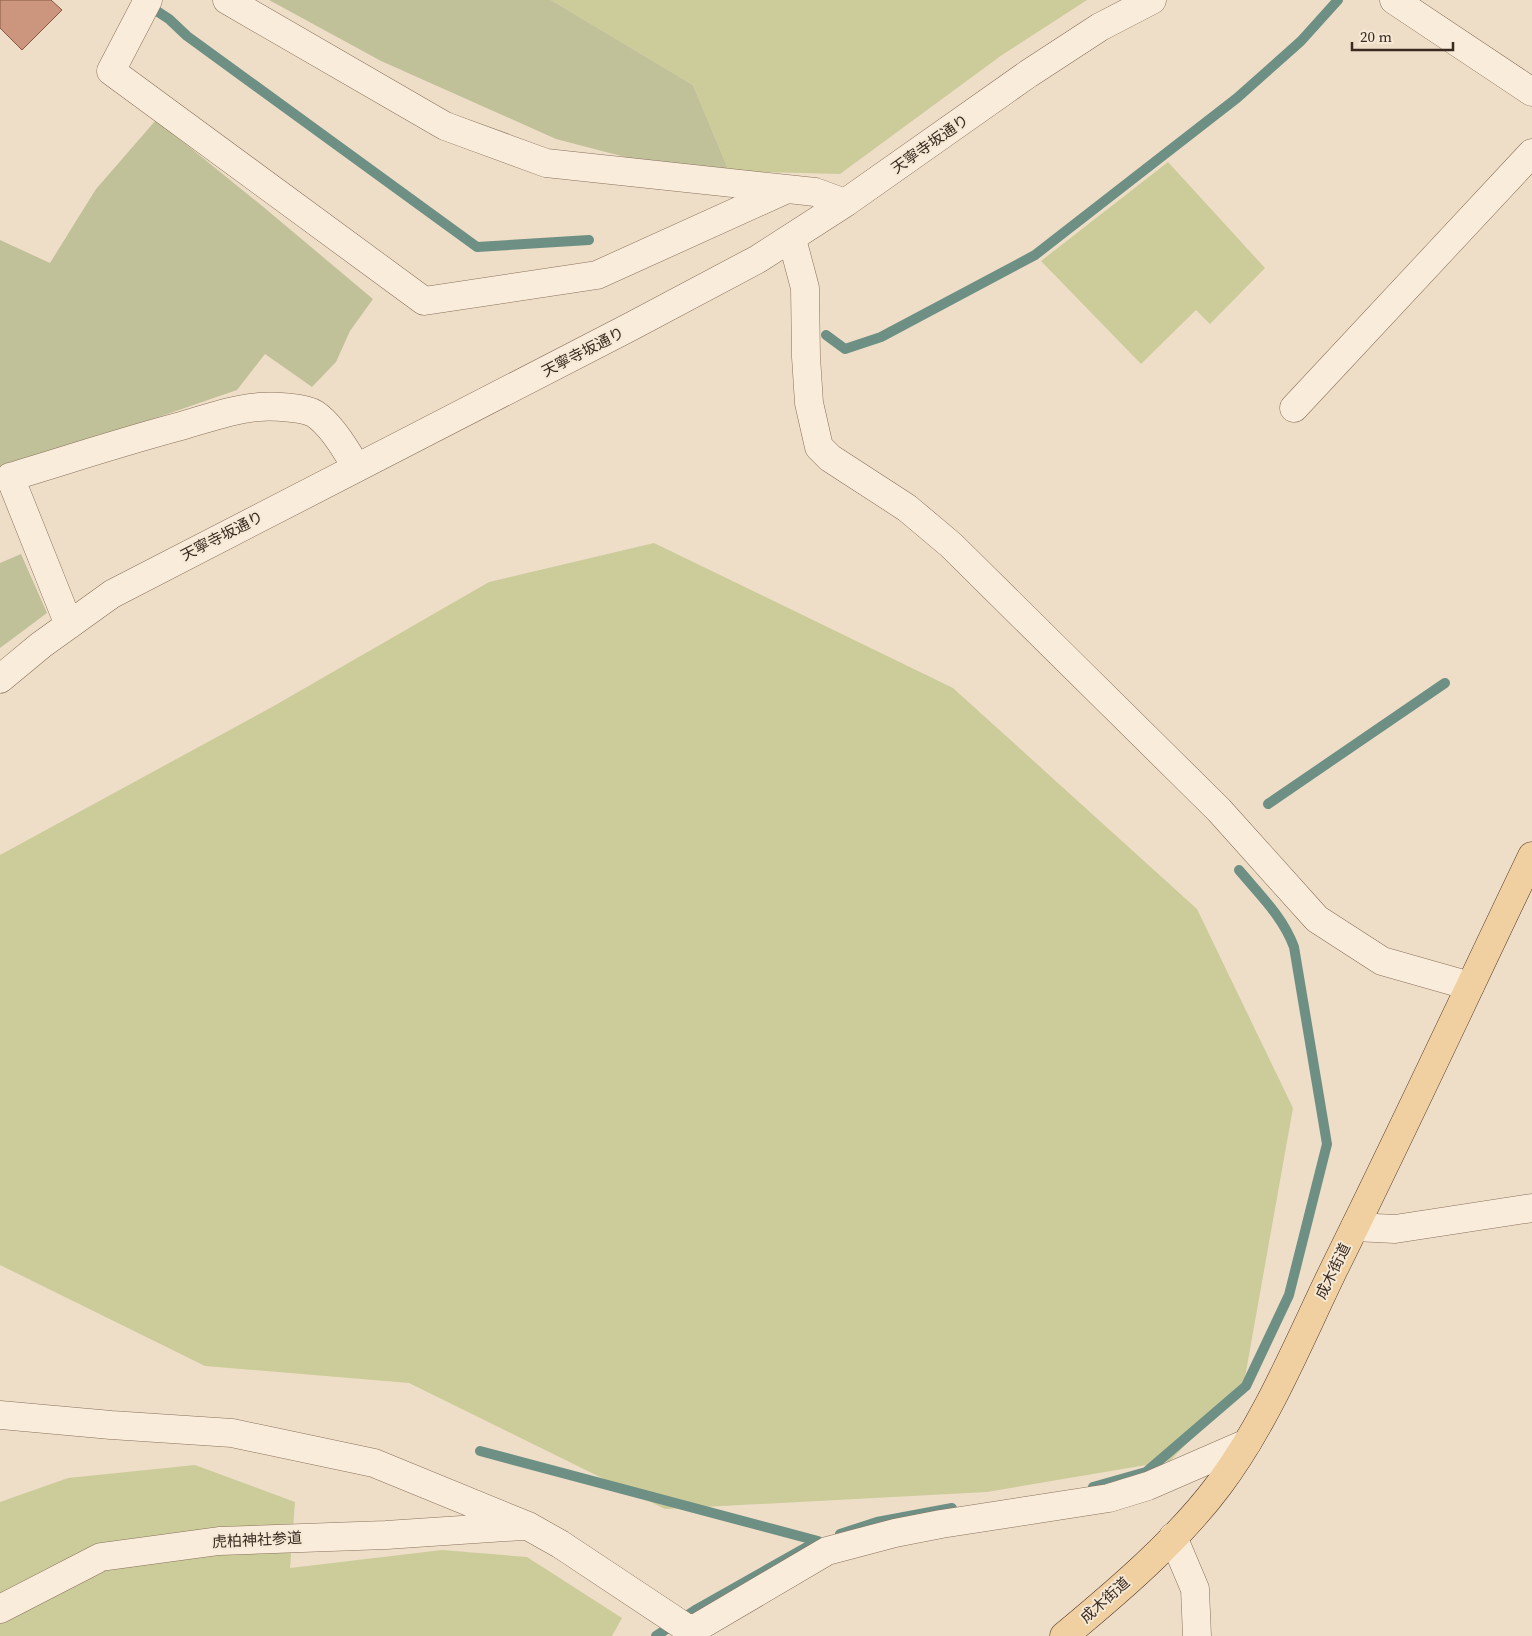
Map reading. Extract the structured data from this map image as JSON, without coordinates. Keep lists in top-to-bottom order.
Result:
{
  "streets": {
    "main road": ["成木街道"],
    "street": ["天寧寺坂通り", "虎柏神社参道"]
  },
  "scale_bar": "20 m"
}
